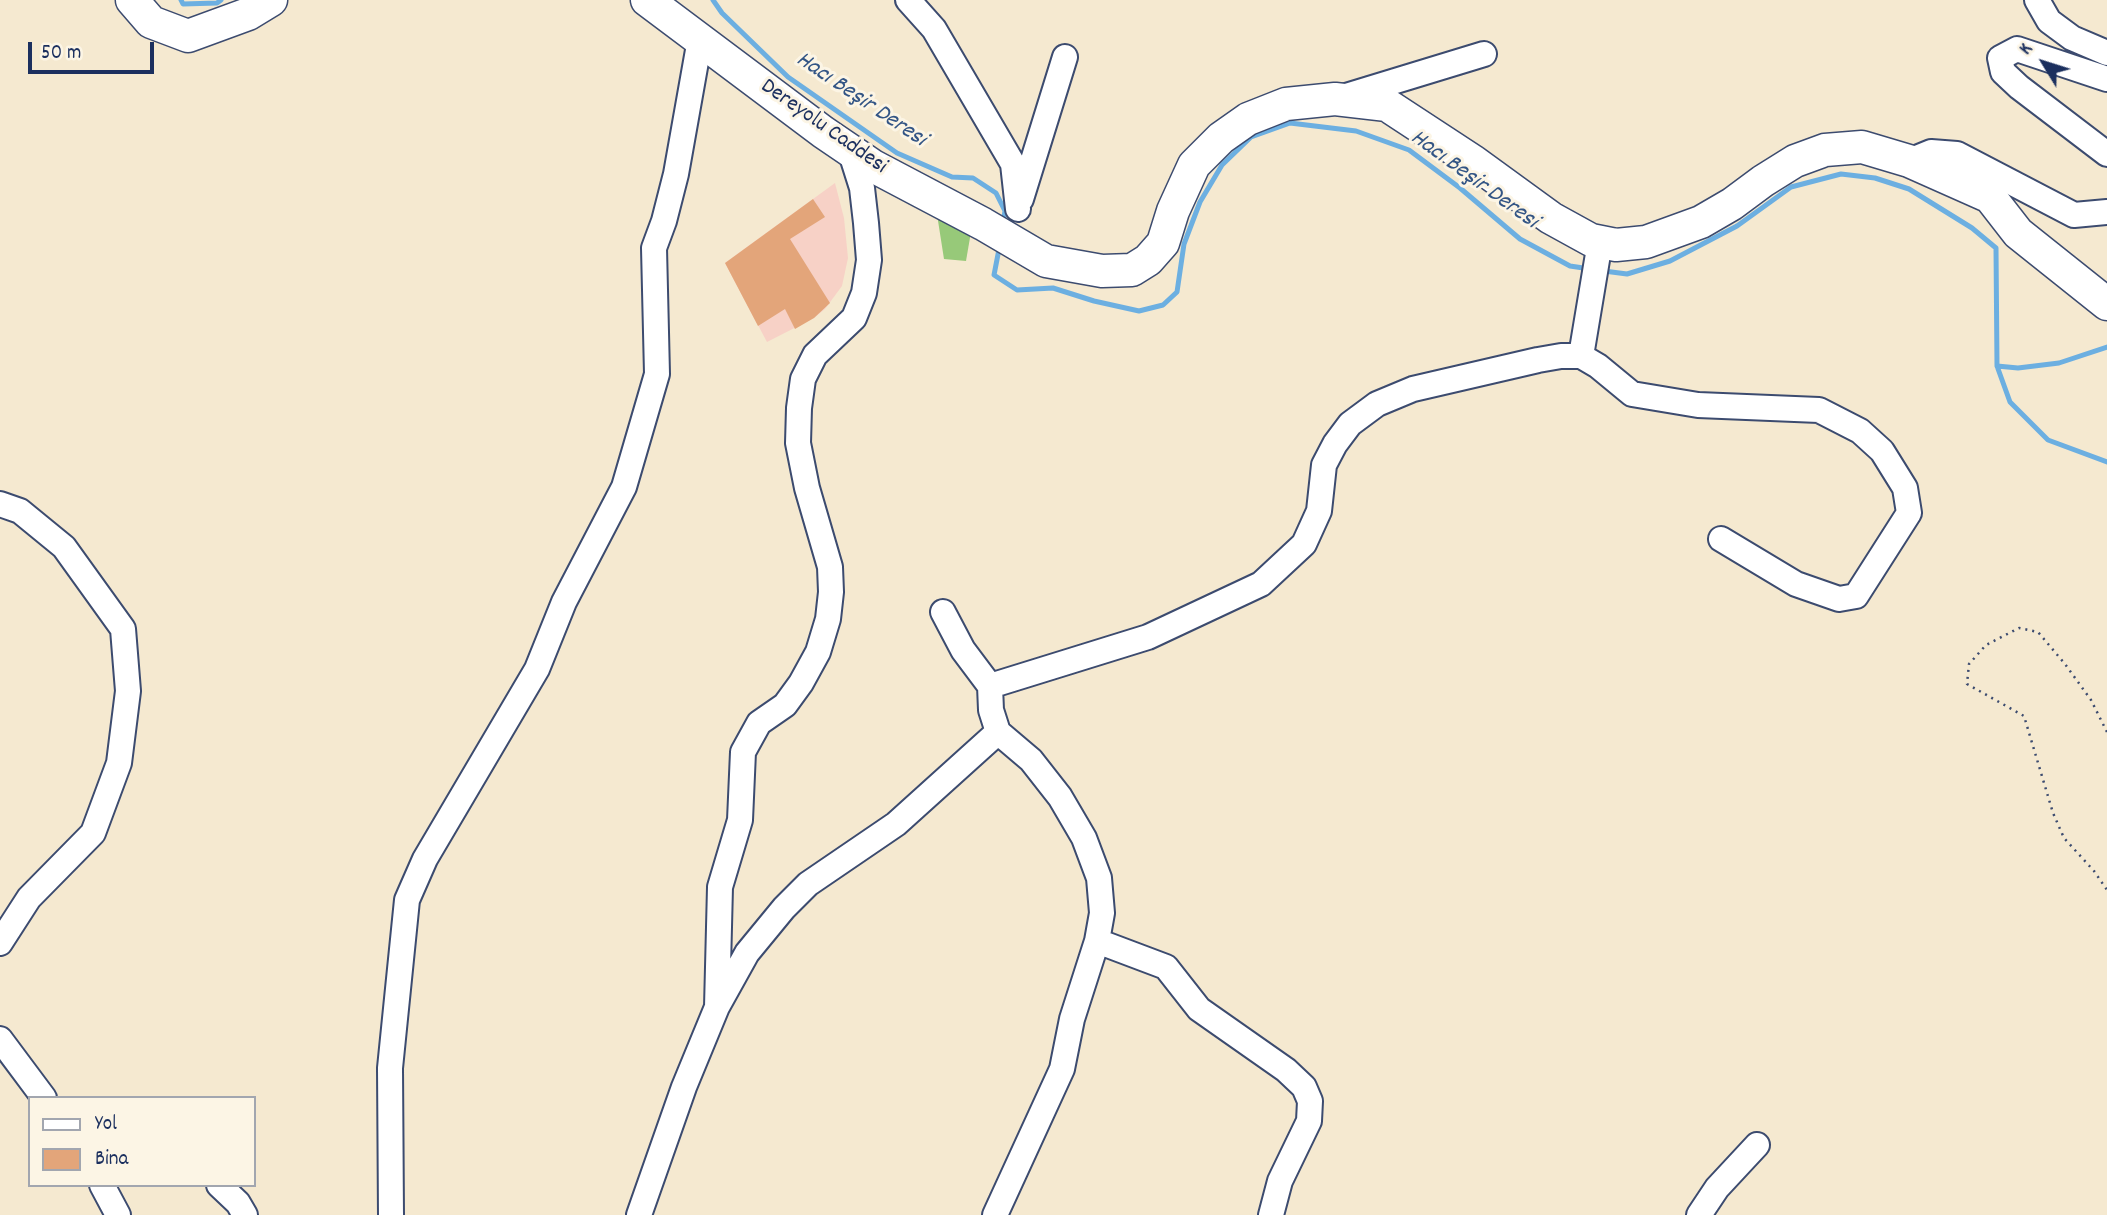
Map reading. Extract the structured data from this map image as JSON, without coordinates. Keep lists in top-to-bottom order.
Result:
{
  "streets": {
    "main road": ["Dereyolu Caddesi"]
  },
  "water": ["Hacı Beşir Deresi"],
  "legend": ["Yol", "Bina"],
  "scale_bar": "50 m",
  "north": "top left"
}
